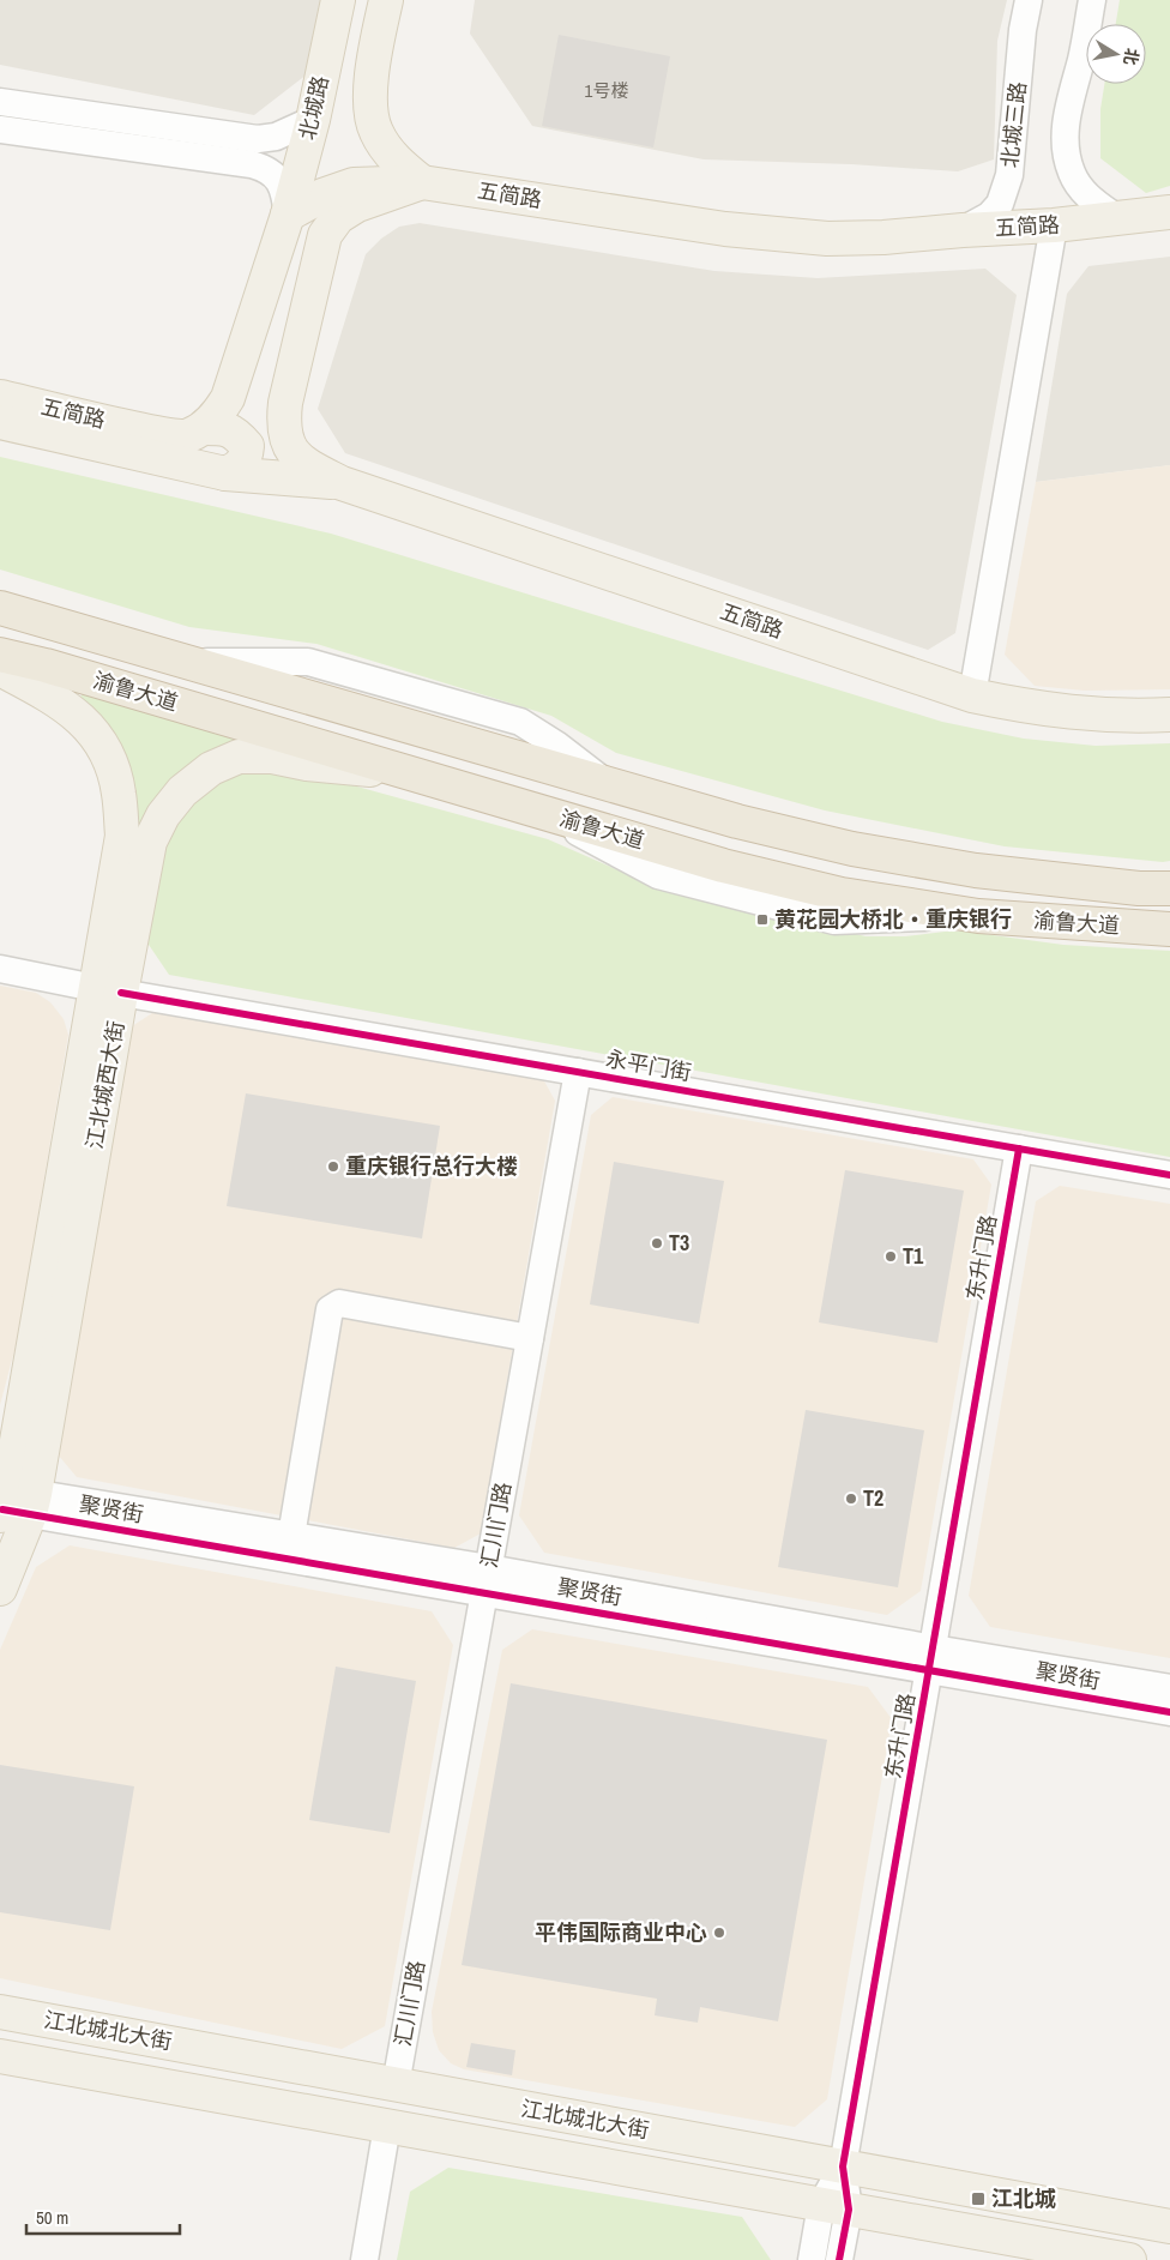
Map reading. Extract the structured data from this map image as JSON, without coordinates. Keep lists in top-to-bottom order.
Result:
{
  "streets": {
    "highway": ["渝鲁大道"],
    "main road": [
      "北城路",
      "五简路",
      "江北城西大街",
      "江北城北大街"
    ],
    "street": [
      "北城三路",
      "永平门街",
      "东升门路",
      "聚贤街",
      "汇川门路"
    ]
  },
  "crossings": [
    ["北城路", "五简路"],
    ["北城三路", "五简路"],
    ["渝鲁大道", "江北城西大街"],
    ["永平门街", "江北城西大街"],
    ["永平门街", "东升门路"],
    ["永平门街", "汇川门路"],
    ["江北城西大街", "聚贤街"],
    ["东升门路", "聚贤街"],
    ["东升门路", "江北城北大街"],
    ["聚贤街", "汇川门路"],
    ["汇川门路", "江北城北大街"]
  ],
  "places": {
    "transit": ["黄花园大桥北‧重庆银行", "江北城"],
    "other": [
      "重庆银行总行大楼",
      "T3",
      "T1",
      "T2",
      "平伟国际商业中心"
    ]
  },
  "house_numbers": ["1号楼"],
  "scale_bar": "50 m",
  "north": "right"
}
